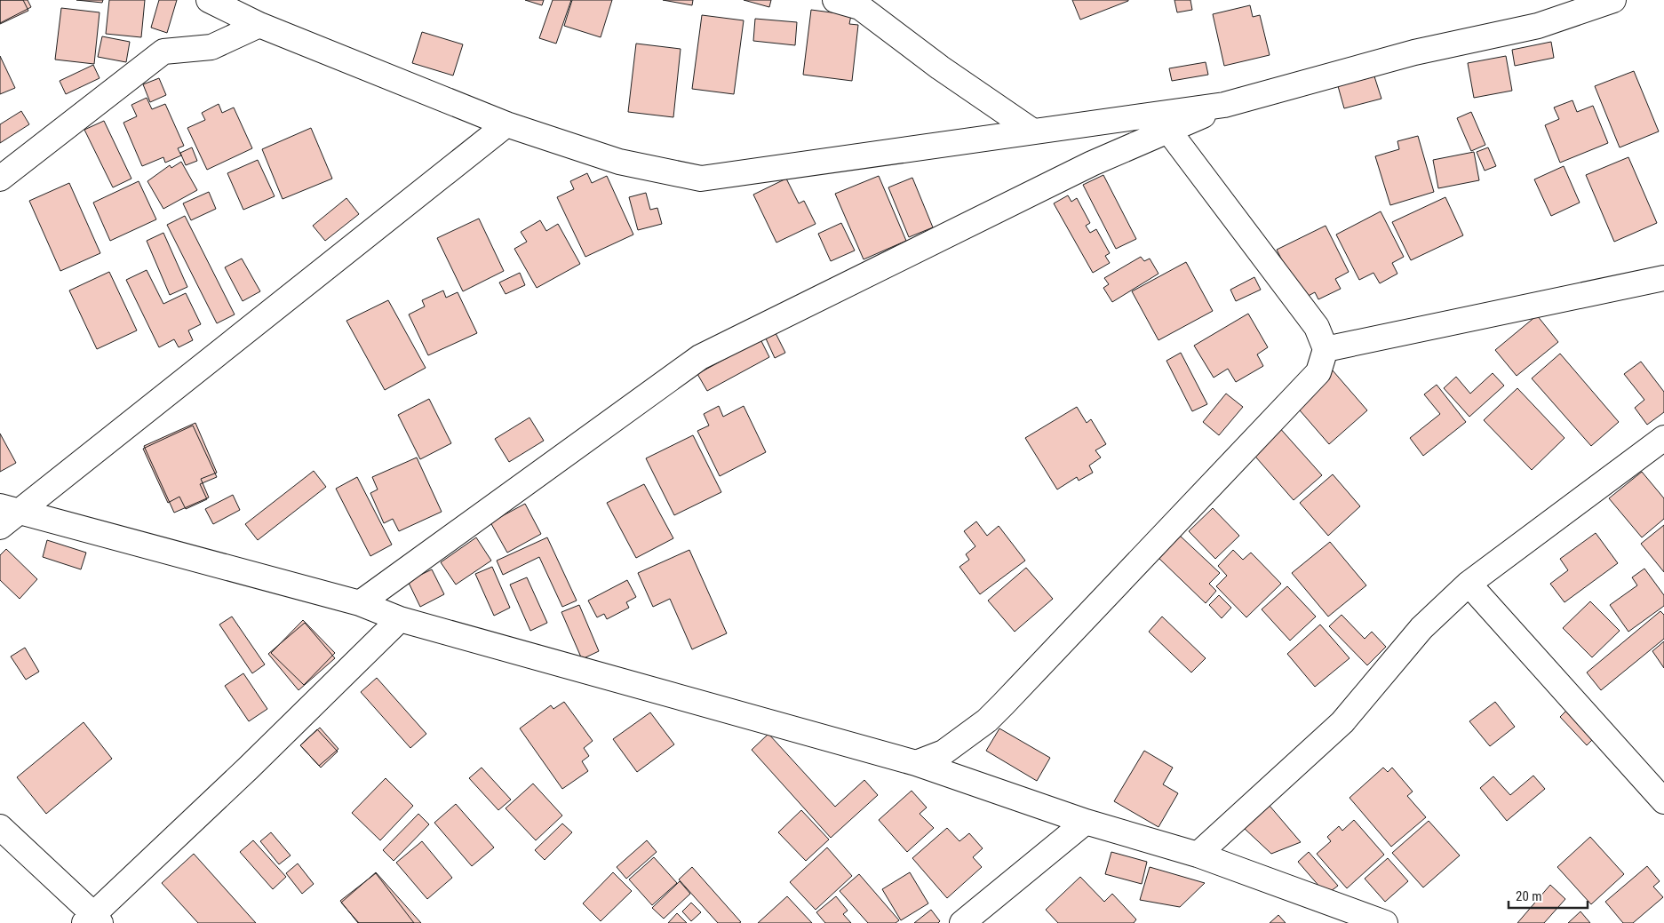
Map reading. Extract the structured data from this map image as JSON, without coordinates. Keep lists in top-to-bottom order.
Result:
{
  "scale_bar": "20 m"
}
